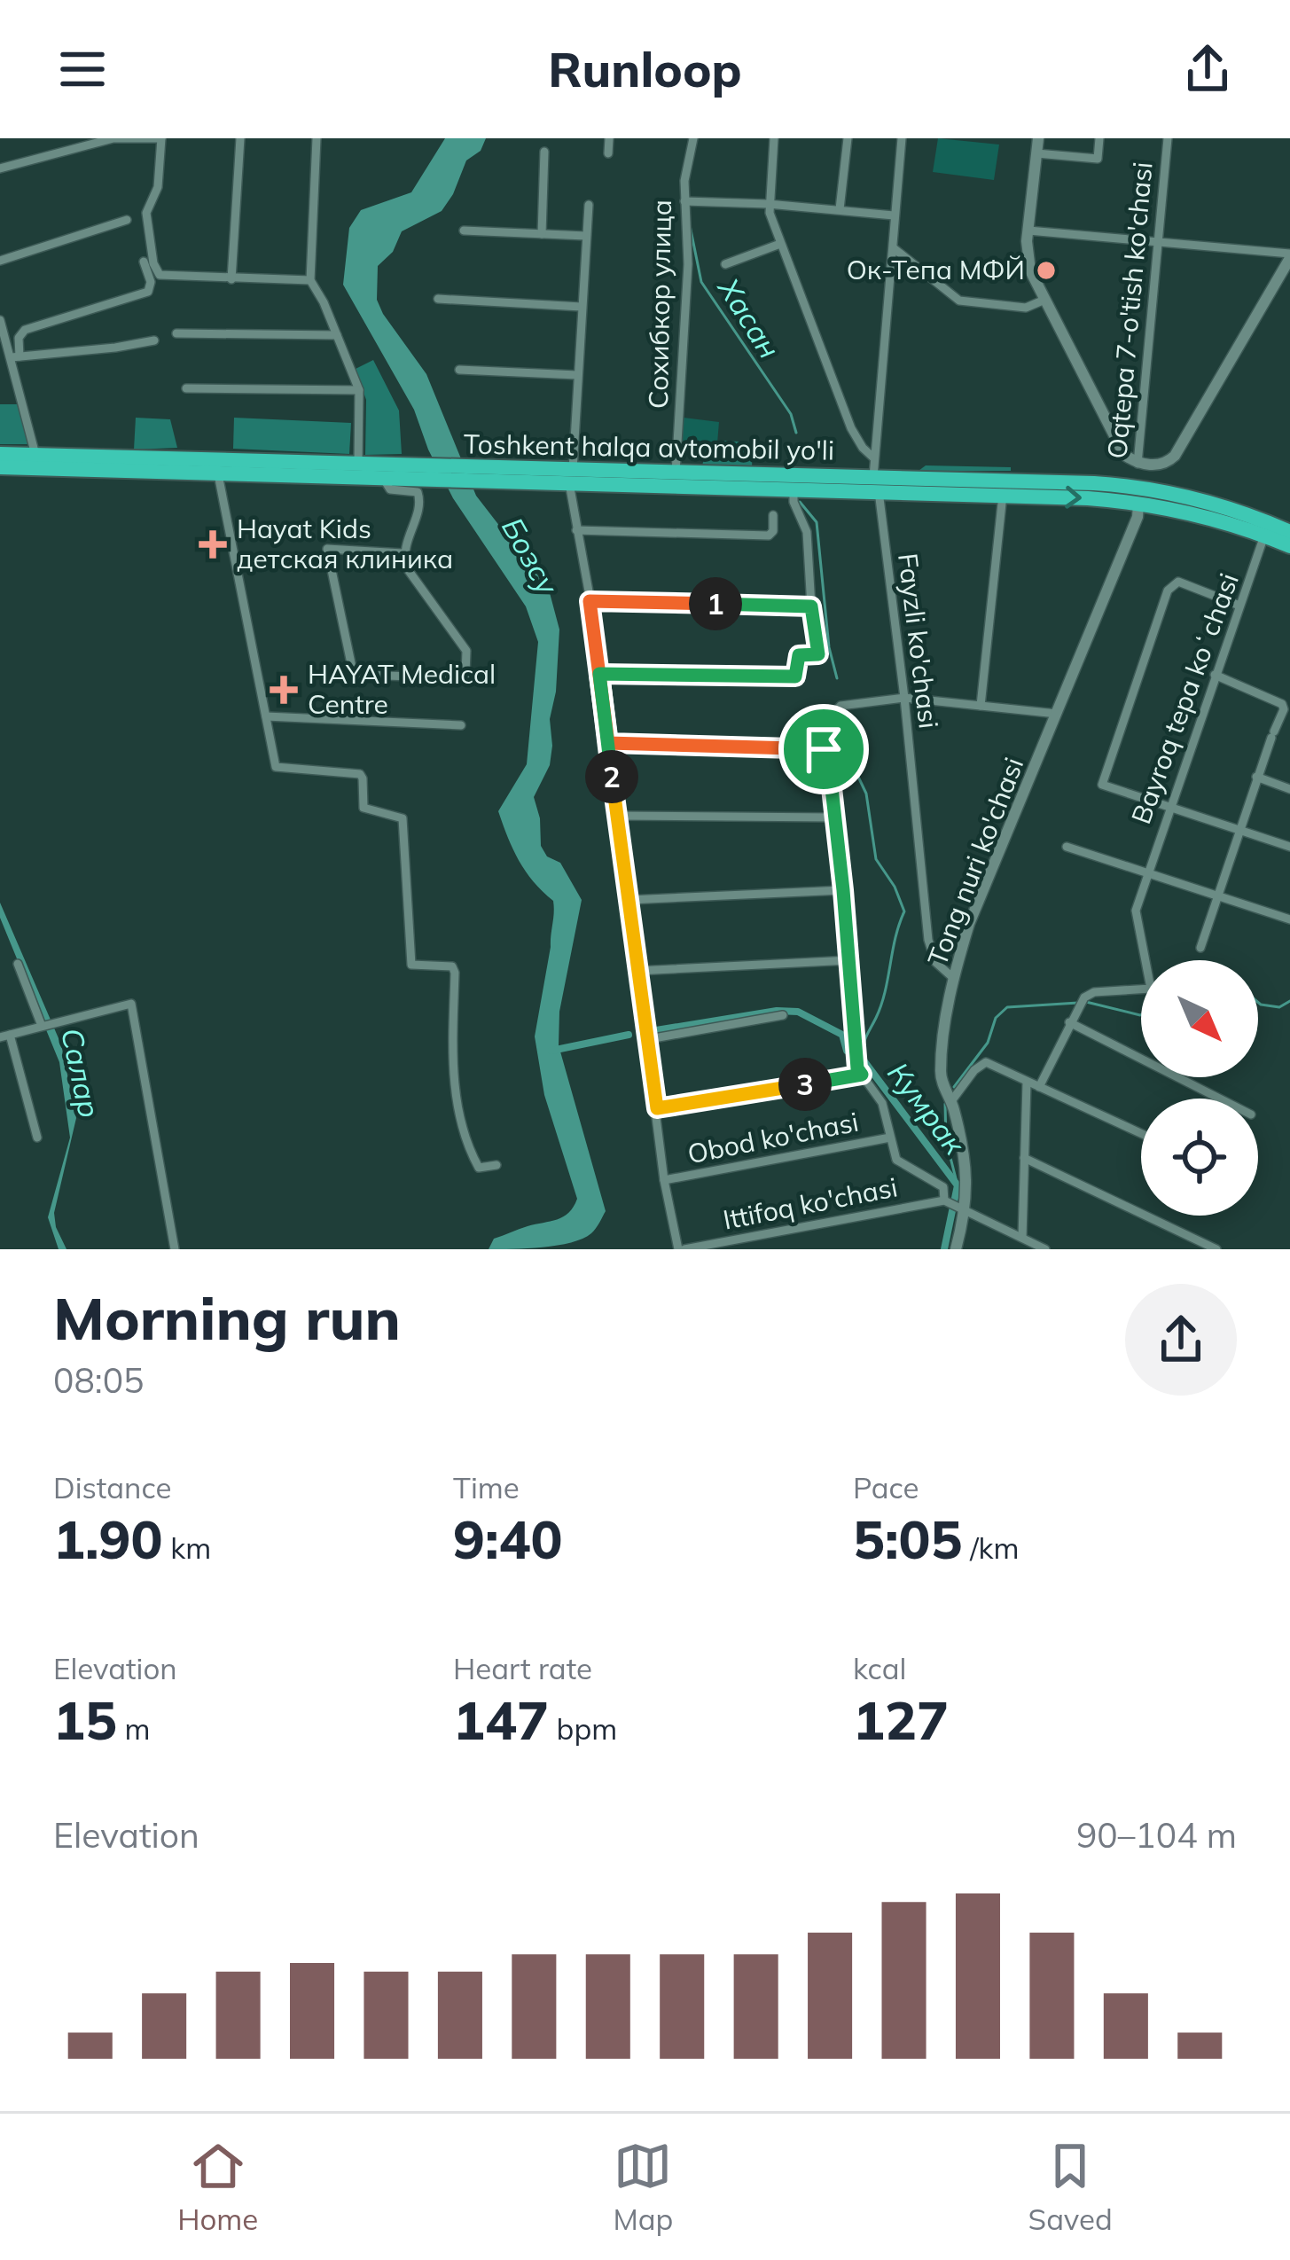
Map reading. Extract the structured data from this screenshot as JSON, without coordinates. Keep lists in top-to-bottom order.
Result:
{
  "streets": {
    "highway": ["Toshkent halqa avtomobil yo'li"],
    "street": [
      "Сохибкор улица",
      "Oqtepa 7-o'tish ko'chasi",
      "Fayzli ko'chasi",
      "Bayroq tepa koʻchasi",
      "Tong nuri ko'chasi",
      "Obod ko'chasi",
      "Ittifoq ko'chasi"
    ]
  },
  "crossings": [
    ["Сохибкор улица", "Toshkent halqa avtomobil yo'li"],
    ["Oqtepa 7-o'tish ko'chasi", "Toshkent halqa avtomobil yo'li"],
    ["Oqtepa 7-o'tish ko'chasi", "Tong nuri ko'chasi"],
    ["Toshkent halqa avtomobil yo'li", "Fayzli ko'chasi"],
    ["Toshkent halqa avtomobil yo'li", "Bayroq tepa koʻchasi"],
    ["Toshkent halqa avtomobil yo'li", "Tong nuri ko'chasi"],
    ["Fayzli ko'chasi", "Tong nuri ko'chasi"]
  ],
  "water": [
    "Хасан",
    "Бозсу",
    "Салар",
    "Кумрак"
  ],
  "places": {
    "other": ["Ок-Тепа МФЙ"],
    "health": ["Hayat Kids детская клиника", "HAYAT Medical Centre"]
  },
  "north": "bottom right",
  "page": {
    "header": "Runloop",
    "pins": ["1", "2", "3"],
    "heading": ["Morning run", "08:05"],
    "stats": [
      ["Distance", "1.90 km"],
      ["Time", "9:40"],
      ["Pace", "5:05 /km"],
      ["Elevation", "15 m"],
      ["Heart rate", "147 bpm"],
      ["kcal", "127"]
    ],
    "chart": ["Elevation", "90–104 m"],
    "tabs": ["Home", "Map", "Saved"]
  }
}
